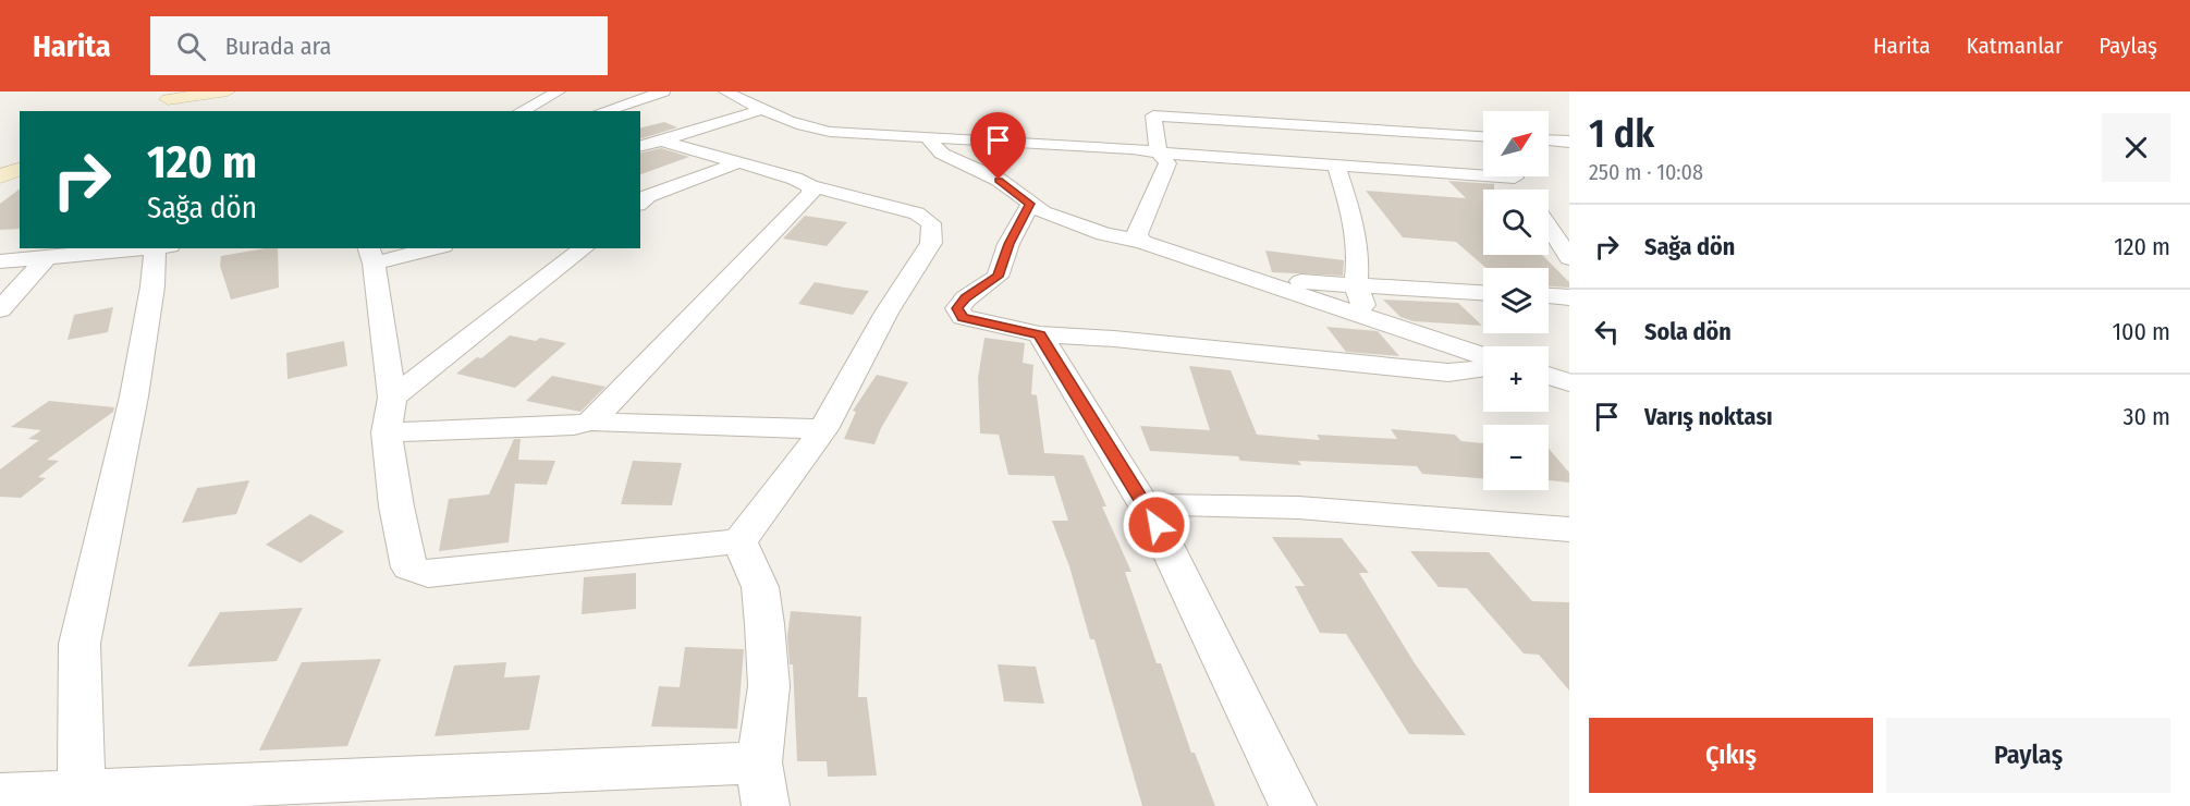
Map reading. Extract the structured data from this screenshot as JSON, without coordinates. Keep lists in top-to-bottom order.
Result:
{
  "north": "top right",
  "page": {
    "header": "Harita",
    "search": "Burada ara",
    "nav": ["Harita", "Katmanlar", "Paylaş"],
    "heading": ["1 dk", "250 m · 10:08"],
    "map_buttons": ["+", "−"],
    "turn": ["120 m", "Sağa dön"],
    "list": [
      {
        "name": "Sağa dön",
        "value": "120 m"
      },
      {
        "name": "Sola dön",
        "value": "100 m"
      },
      {
        "name": "Varış noktası",
        "value": "30 m"
      }
    ],
    "buttons": ["Çıkış", "Paylaş"]
  }
}
